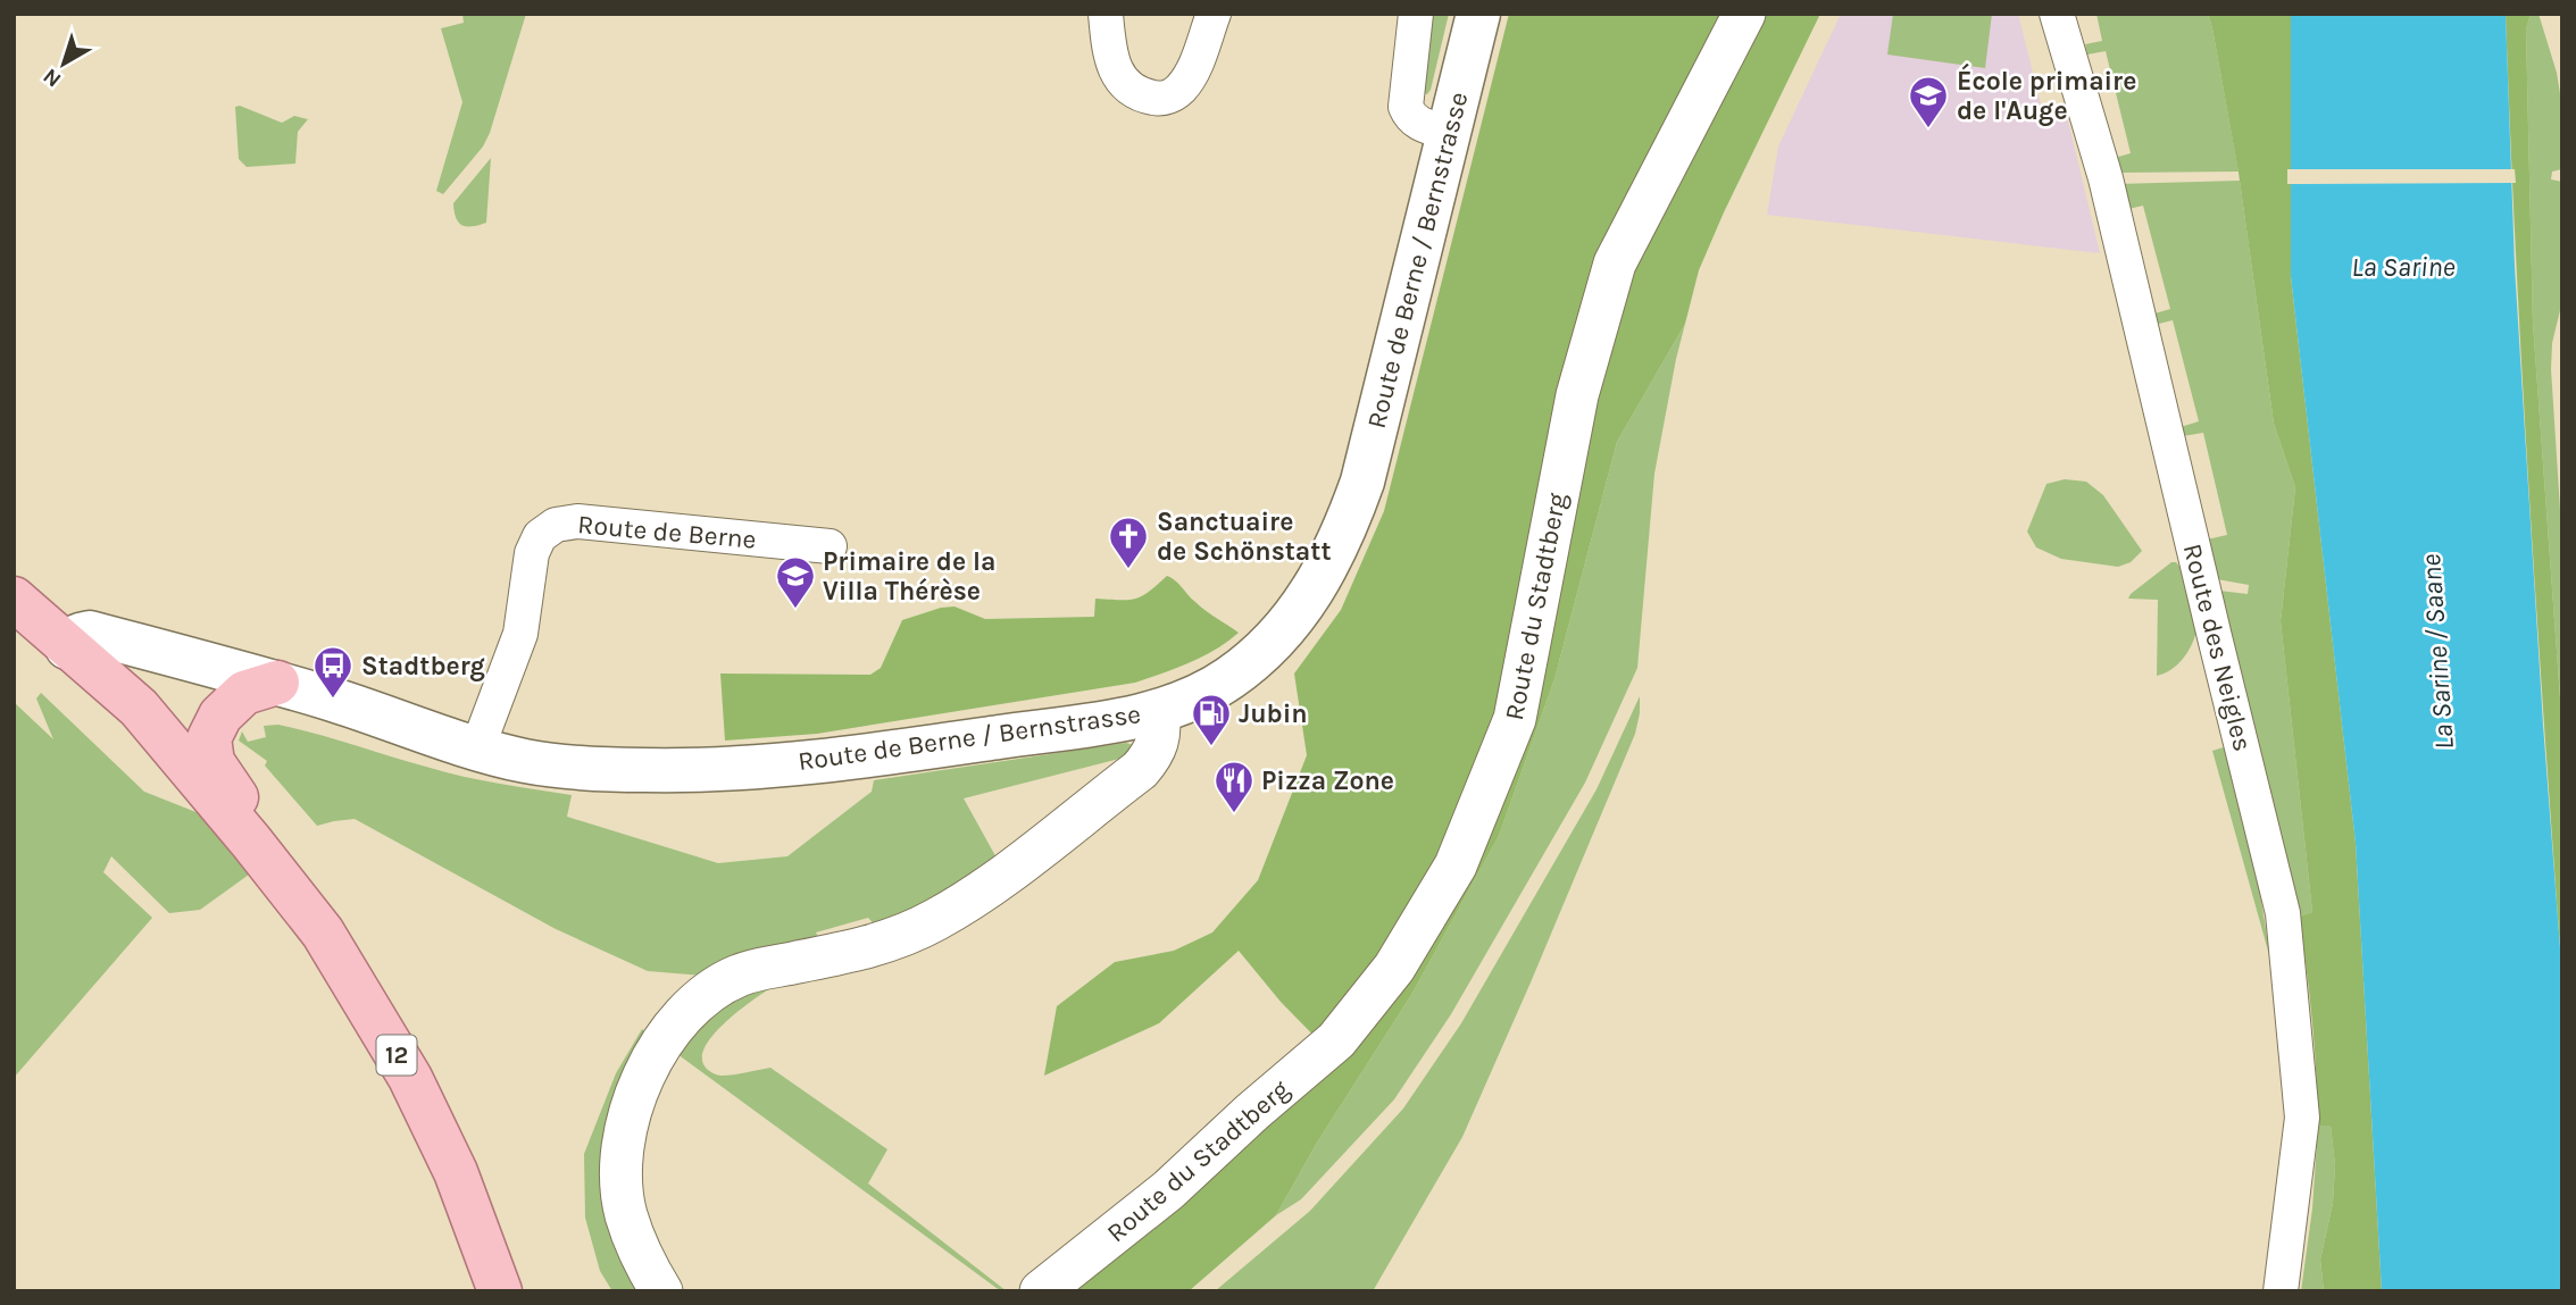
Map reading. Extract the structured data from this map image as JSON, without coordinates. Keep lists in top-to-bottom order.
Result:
{
  "streets": {
    "main road": ["Route de Berne / Bernstrasse", "12"],
    "street": ["Route de Berne", "Route du Stadtberg", "Route des Neigles"]
  },
  "crossings": [
    ["Route de Berne / Bernstrasse", "Route de Berne"]
  ],
  "water": ["La Sarine", "La Sarine / Saane"],
  "places": {
    "school or university": ["École primaire de l'Auge", "Primaire de la Villa Thérèse"],
    "church": ["Sanctuaire de Schönstatt"],
    "bus stop": ["Stadtberg"],
    "fuel station": ["Jubin"],
    "restaurant": ["Pizza Zone"]
  },
  "north": "bottom left"
}
